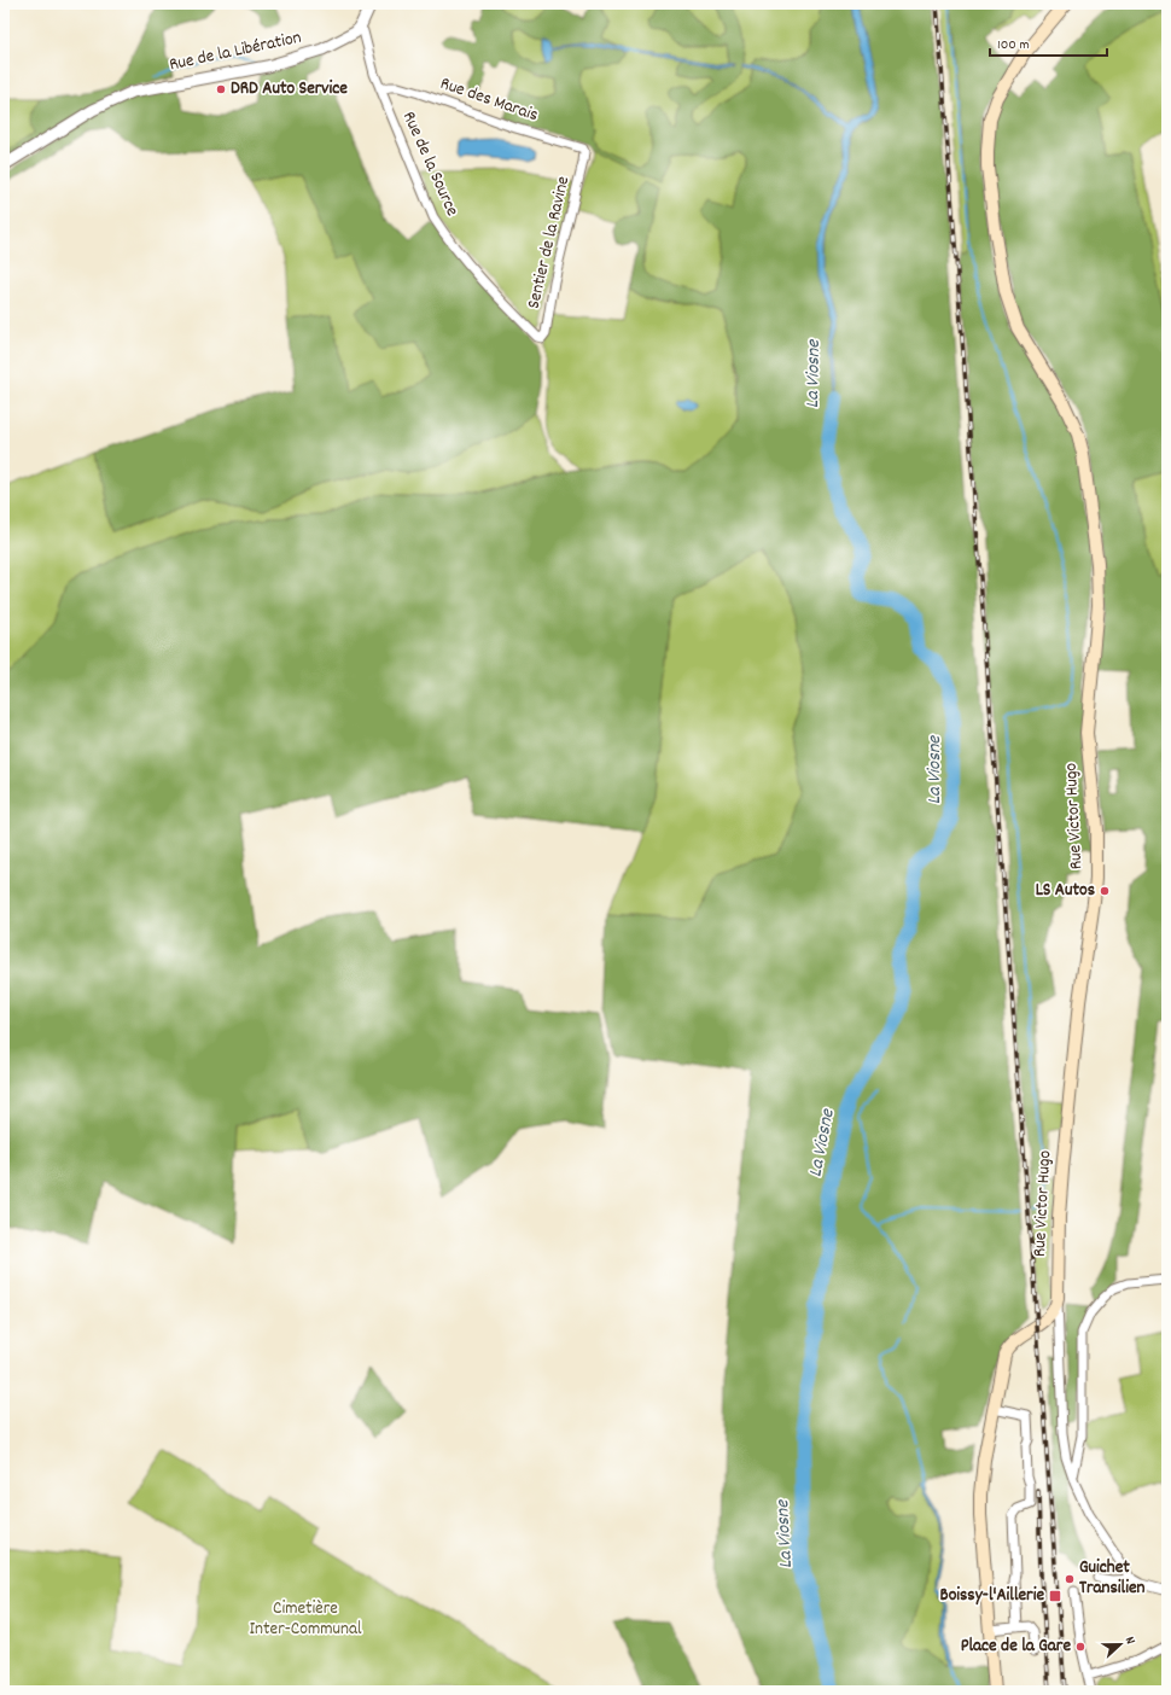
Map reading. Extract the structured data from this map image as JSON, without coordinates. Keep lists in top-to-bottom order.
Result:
{
  "streets": {
    "main road": ["Rue Victor Hugo"],
    "street": [
      "Rue de la Libération",
      "Rue des Marais",
      "Rue de la Source",
      "Sentier de la Ravine"
    ]
  },
  "crossings": [
    ["Rue de la Libération", "Rue de la Source"],
    ["Rue des Marais", "Rue de la Source"],
    ["Rue des Marais", "Sentier de la Ravine"],
    ["Rue de la Source", "Sentier de la Ravine"]
  ],
  "water": ["La Viosne"],
  "parks": ["Cimetière Inter-Communal"],
  "places": {
    "other": [
      "DRD Auto Service",
      "LS Autos",
      "Guichet Transilien",
      "Place de la Gare"
    ],
    "transit": ["Boissy-l'Aillerie"]
  },
  "scale_bar": "100 m",
  "north": "right"
}
